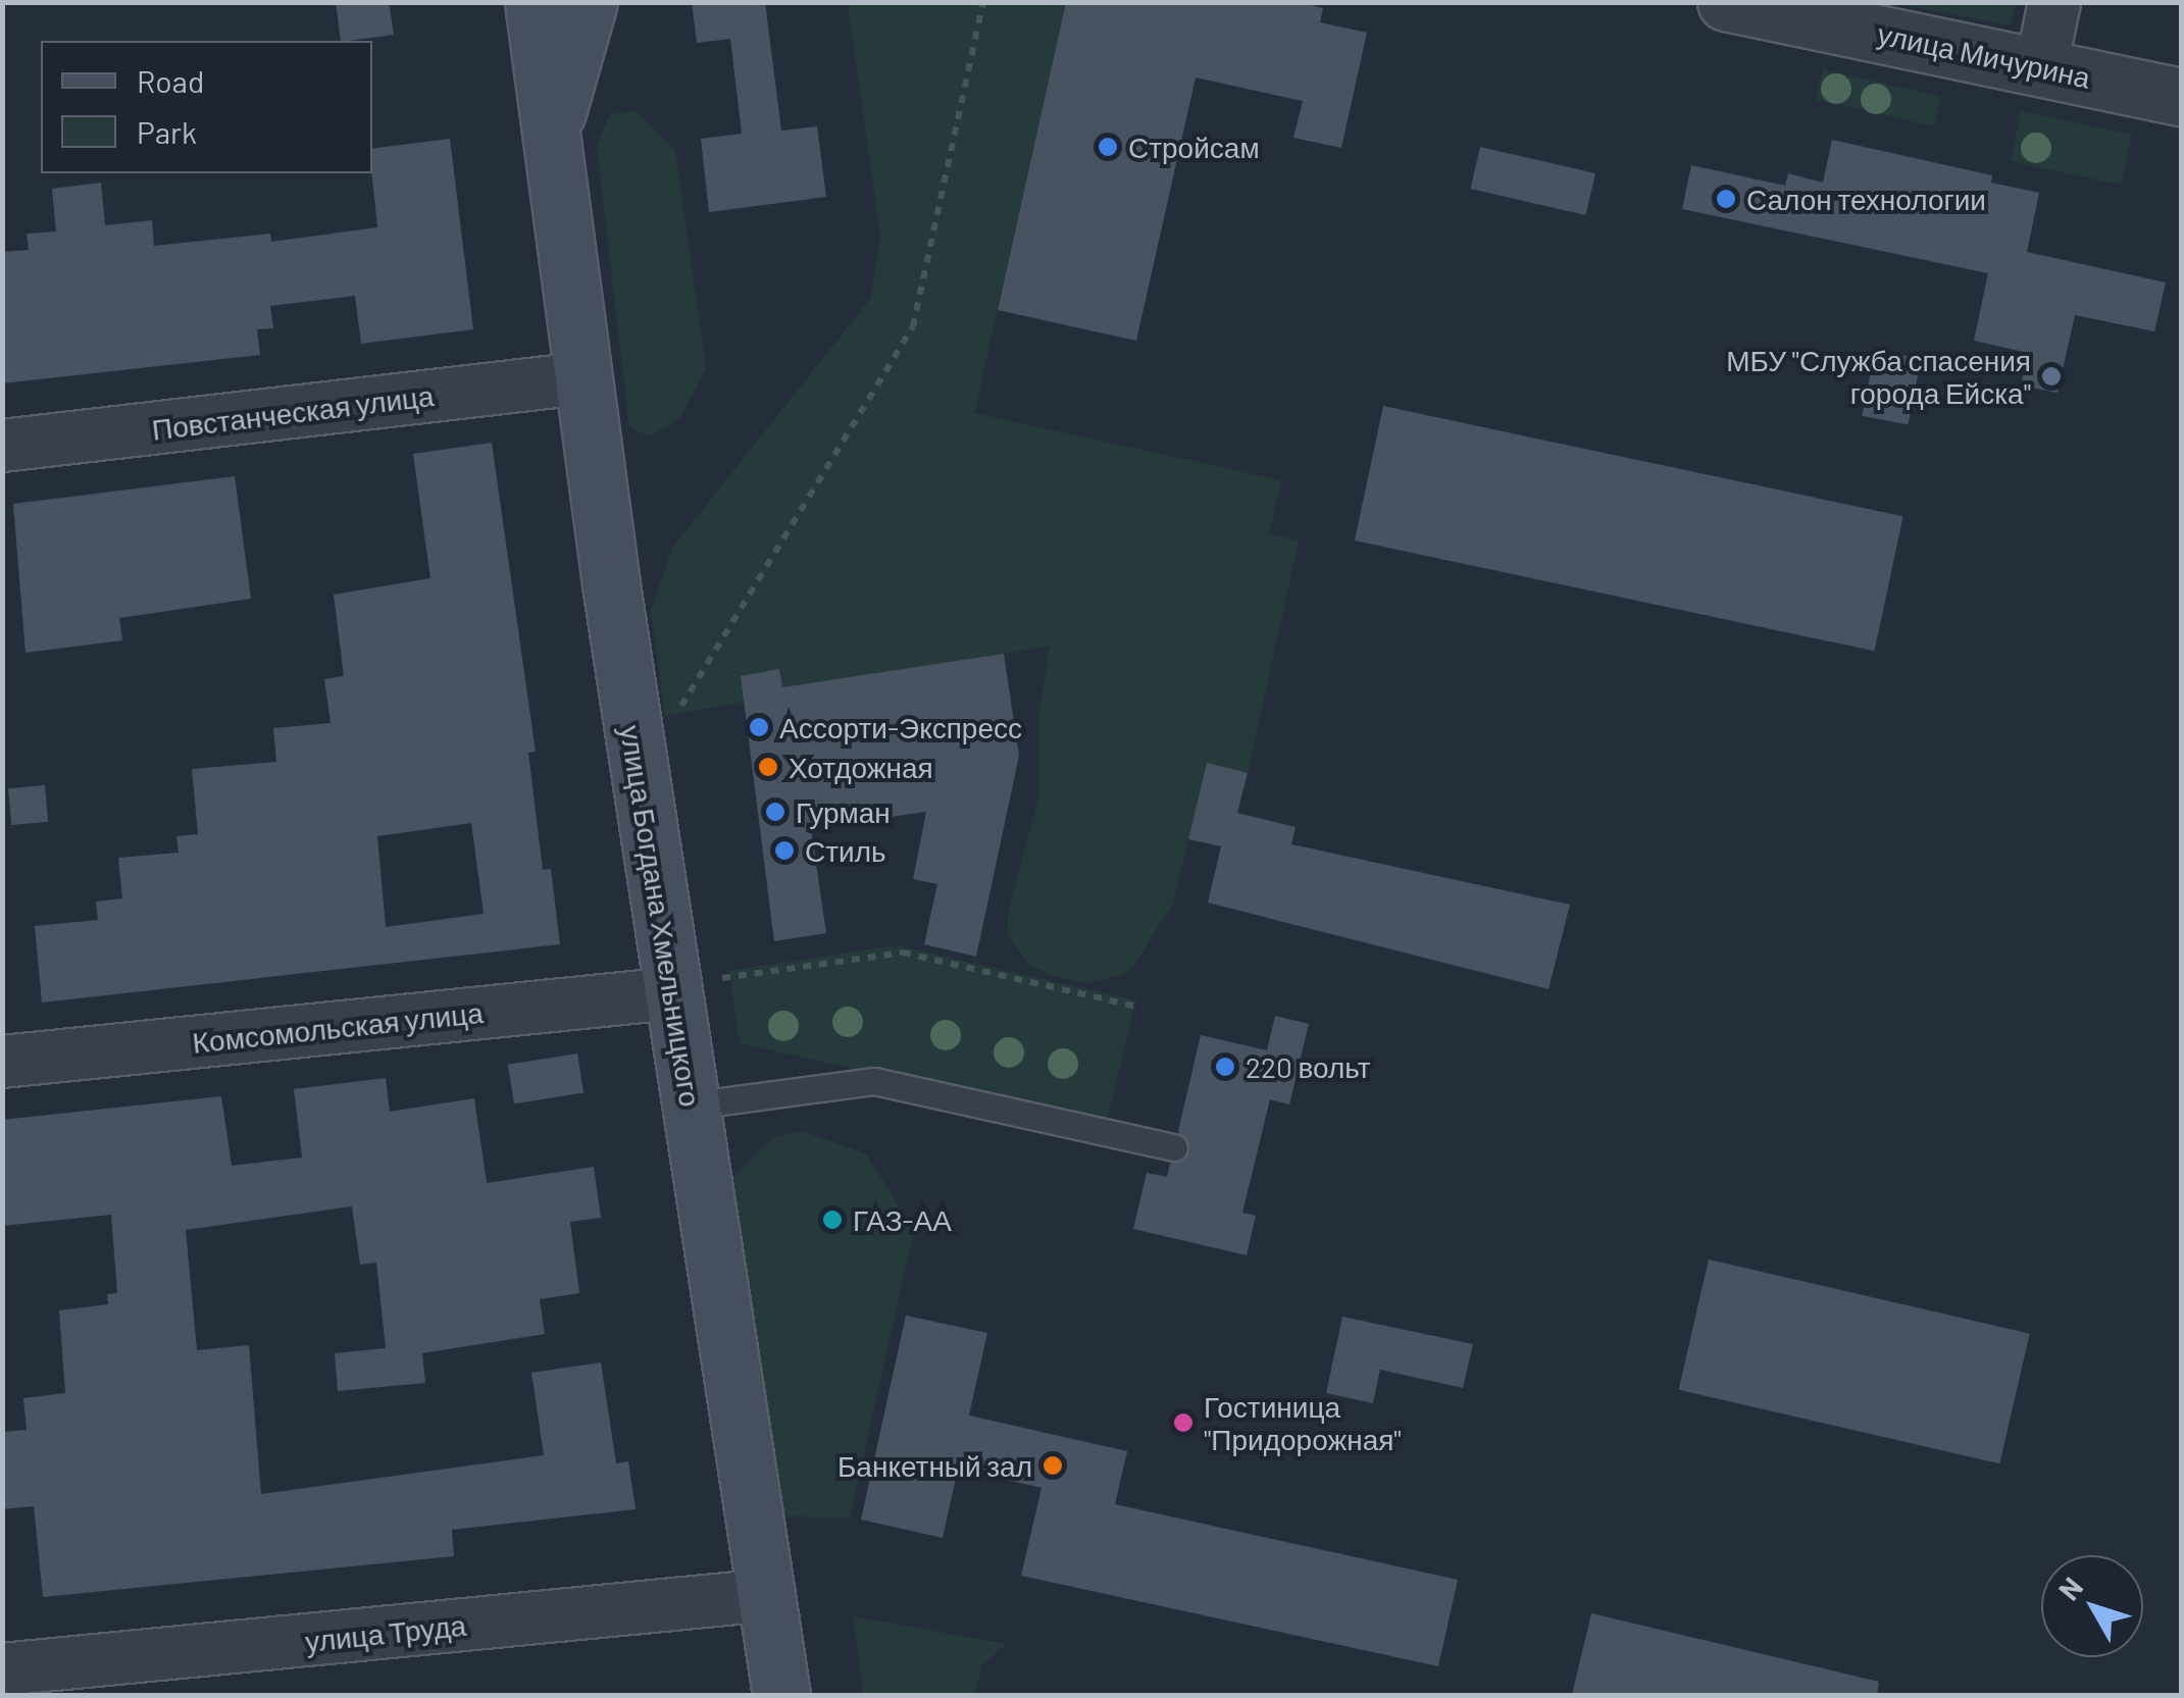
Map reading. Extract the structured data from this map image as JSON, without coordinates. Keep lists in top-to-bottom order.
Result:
{
  "streets": {
    "main road": ["улица Богдана Хмельницкого"],
    "street": [
      "улица Мичурина",
      "Повстанческая улица",
      "Комсомольская улица",
      "улица Труда"
    ]
  },
  "crossings": [
    ["Повстанческая улица", "улица Богдана Хмельницкого"],
    ["улица Богдана Хмельницкого", "Комсомольская улица"],
    ["улица Богдана Хмельницкого", "улица Труда"]
  ],
  "places": [
    "Стройсам",
    "Салон технологии",
    "МБУ \"Служба спасения города Ейска\"",
    "Ассорти-Экспресс",
    "Хотдожная",
    "Гурман",
    "Стиль",
    "220 вольт",
    "ГАЗ-АА",
    "Гостиница \"Придорожная\"",
    "Банкетный зал"
  ],
  "legend": ["Road", "Park"],
  "north": "top left"
}
